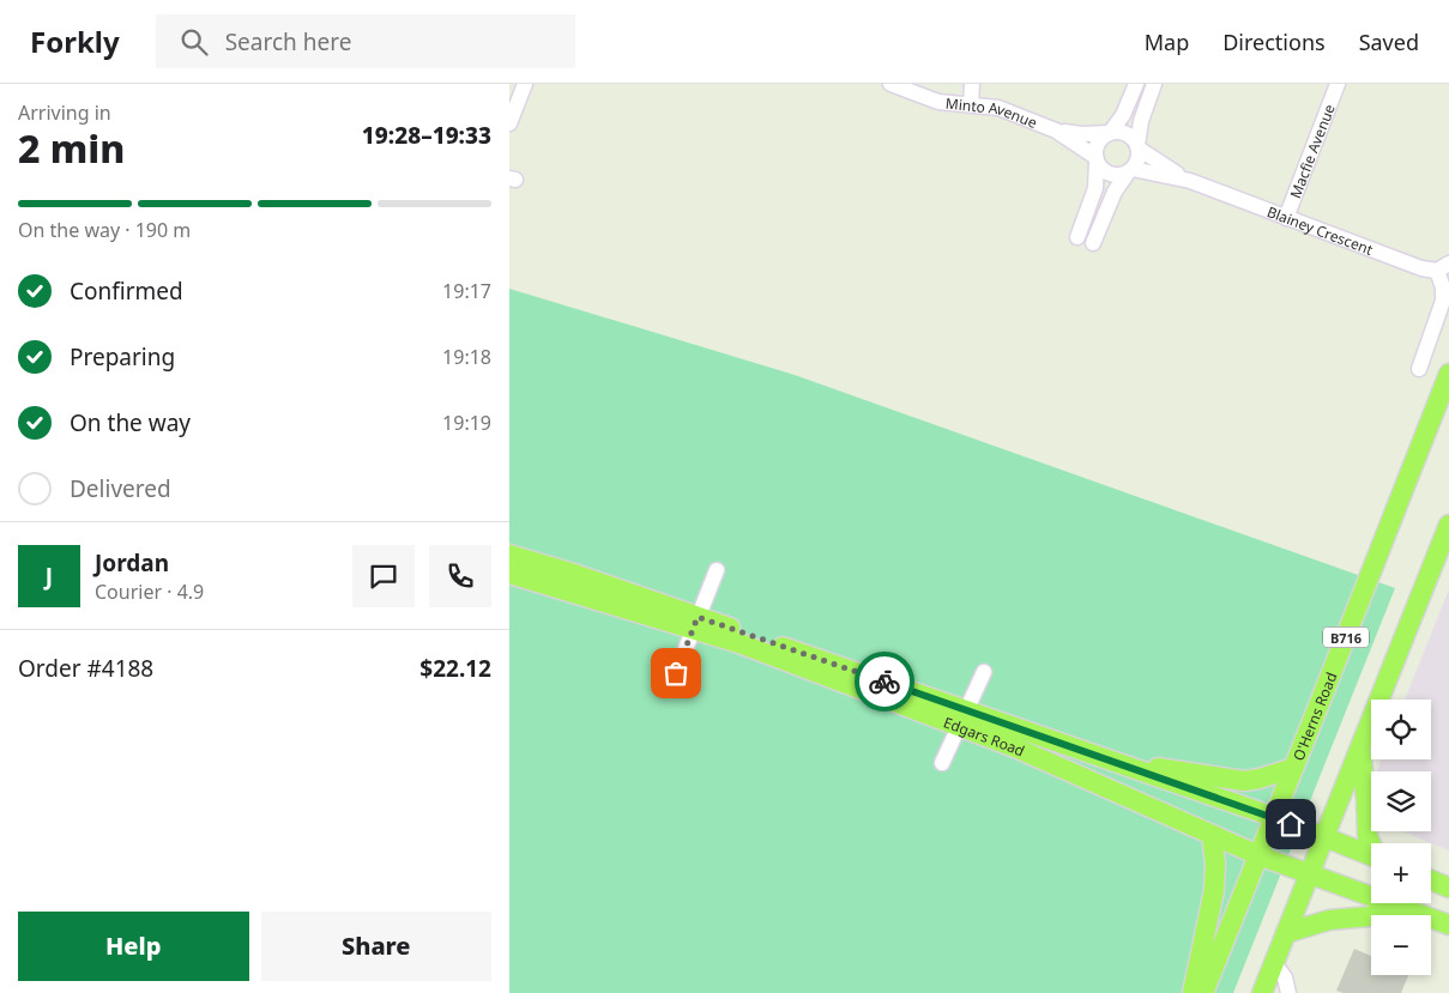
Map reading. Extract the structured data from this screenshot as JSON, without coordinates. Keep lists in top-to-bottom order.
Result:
{
  "streets": {
    "main road": ["B716", "O'Herns Road", "Edgars Road"],
    "street": ["Minto Avenue", "Macfie Avenue", "Blainey Crescent"]
  },
  "crossings": [
    ["Minto Avenue", "Blainey Crescent"],
    ["Macfie Avenue", "Blainey Crescent"],
    ["O'Herns Road", "Edgars Road"]
  ],
  "page": {
    "header": "Forkly",
    "search": "Search here",
    "nav": ["Map", "Directions", "Saved"],
    "heading": ["2 min", "Arriving in", "19:28–19:33"],
    "panel": [
      "Jordan",
      "Courier · 4.9",
      "Order #4188",
      "$22.12"
    ],
    "bar": "On the way · 190 m",
    "list": [
      ["Confirmed", "19:17"],
      ["Preparing", "19:18"],
      ["On the way", "19:19"],
      "Delivered"
    ],
    "round": "J",
    "map_buttons": ["+", "−"],
    "buttons": ["Help", "Share"]
  }
}
